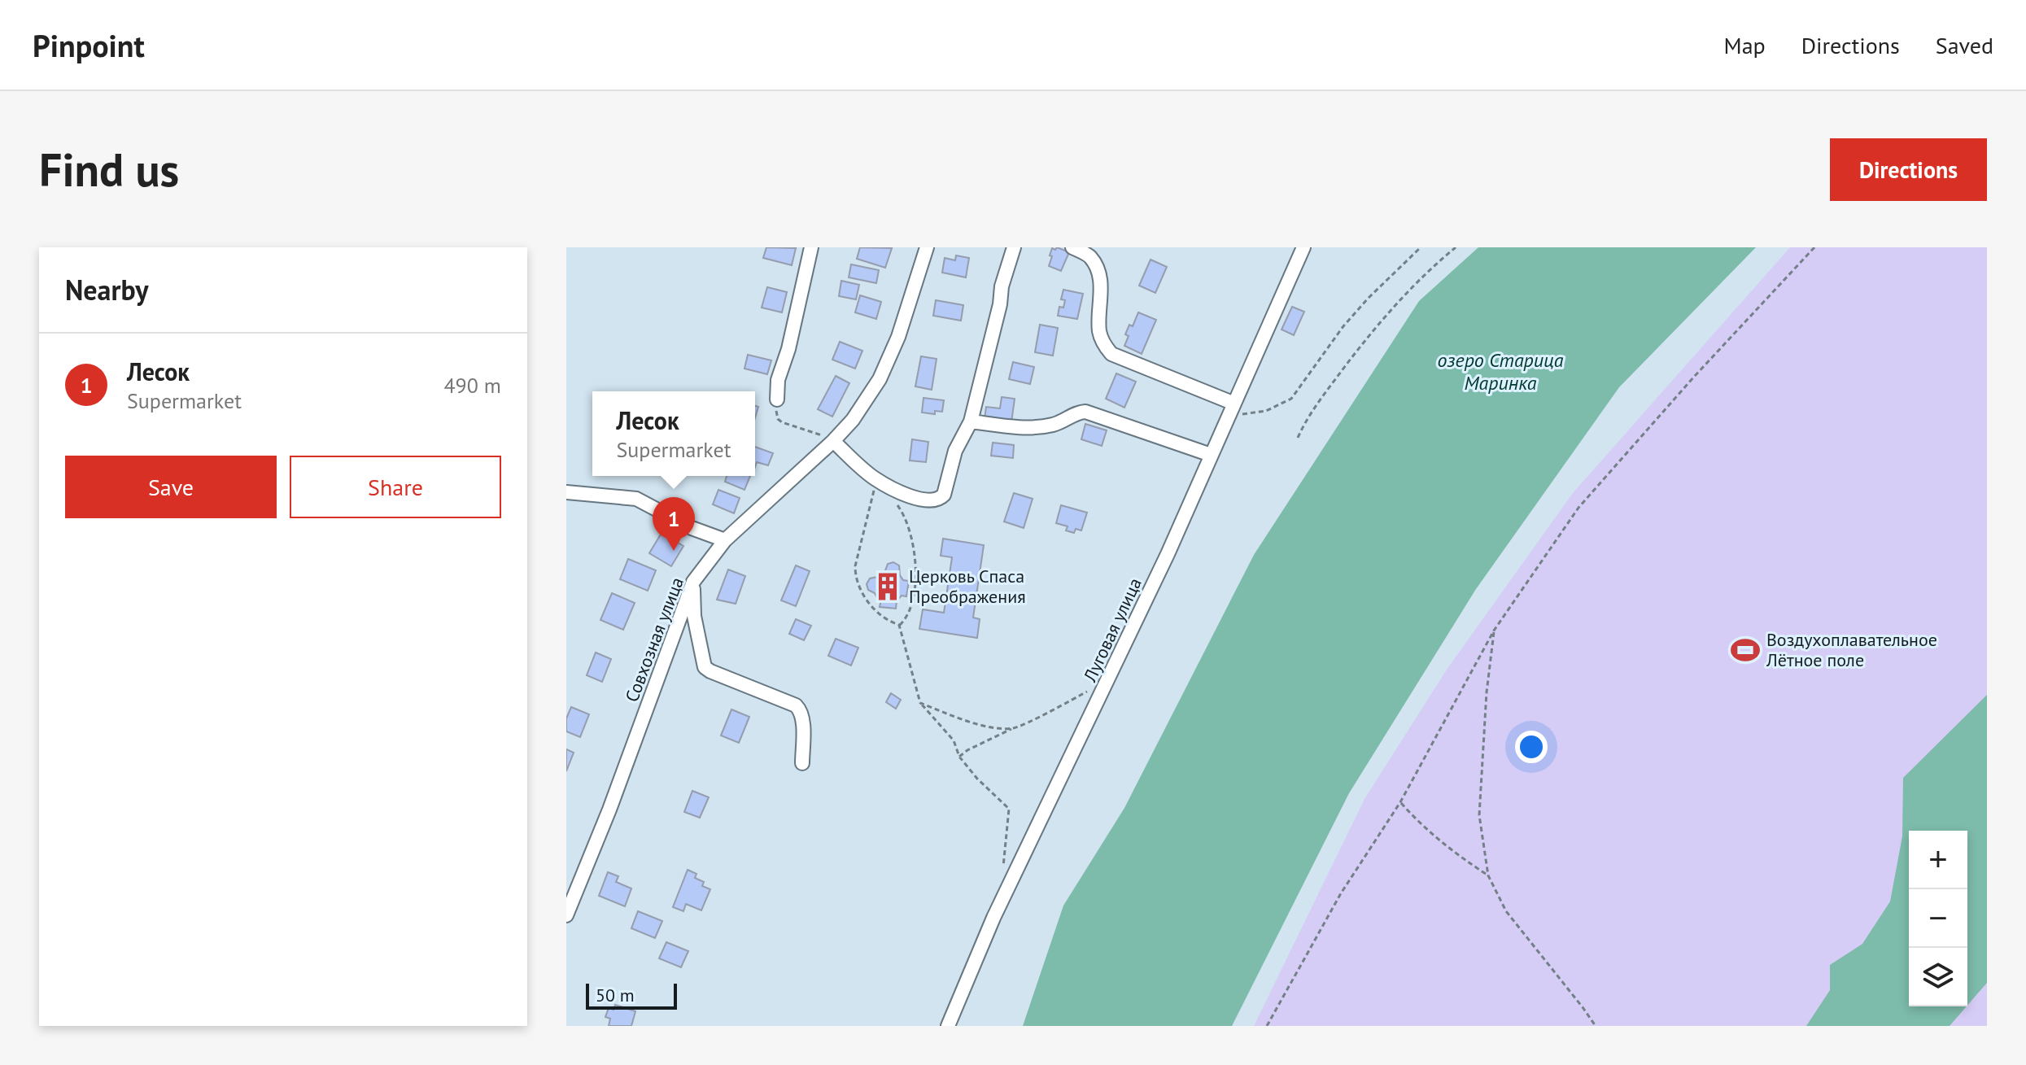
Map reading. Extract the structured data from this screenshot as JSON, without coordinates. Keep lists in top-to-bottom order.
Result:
{
  "streets": {
    "street": ["Луговая улица", "Совхозная улица"]
  },
  "water": ["озеро Старица Маринка"],
  "places": {
    "building": ["Церковь Спаса Преображения"],
    "sports": ["Воздухоплавательное Лётное поле"]
  },
  "scale_bar": "50 m",
  "page": {
    "header": "Pinpoint",
    "nav": ["Map", "Directions", "Saved"],
    "buttons": [
      "Directions",
      ["Save", "Share"]
    ],
    "title": "Find us",
    "heading": "Nearby",
    "list": [
      {
        "mark": "1",
        "name": "Лесок",
        "note": "Supermarket",
        "value": "490 m"
      }
    ],
    "popup": ["Лесок", "Supermarket"],
    "pins": "1",
    "map_buttons": ["+", "−"],
    "scale": "50 m"
  }
}
